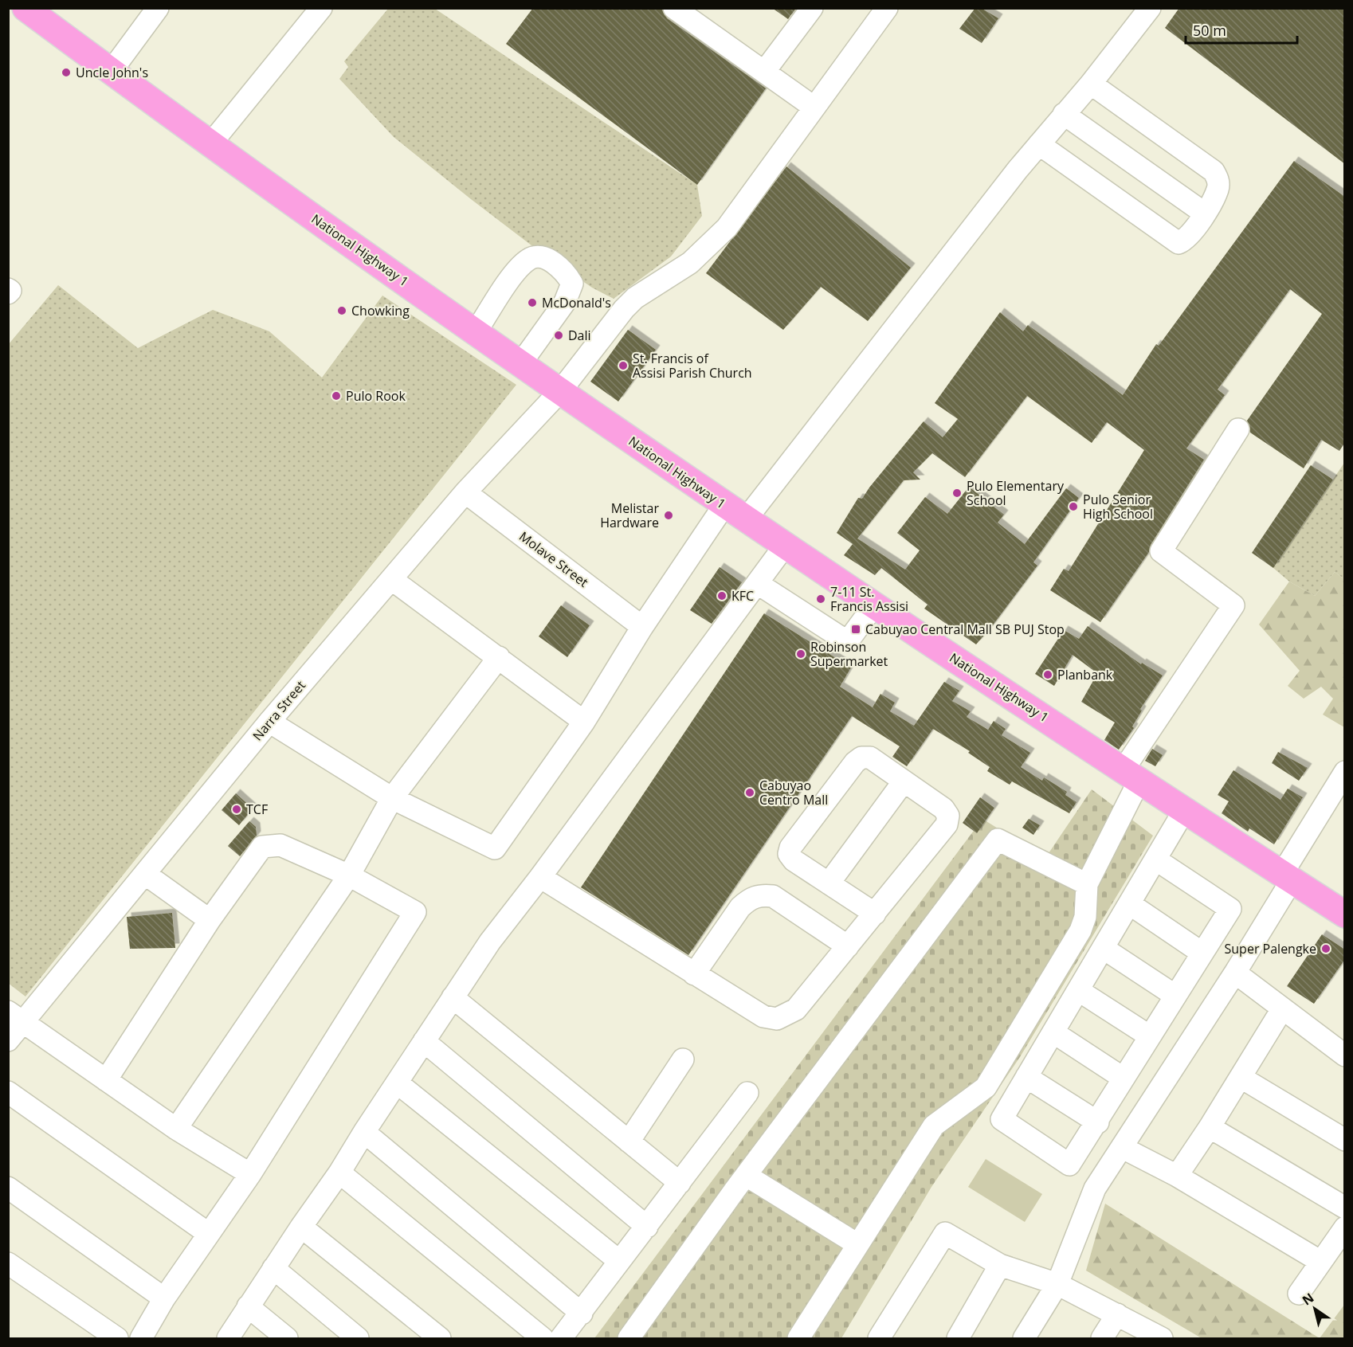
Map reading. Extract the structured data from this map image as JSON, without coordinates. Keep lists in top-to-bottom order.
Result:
{
  "streets": {
    "highway": ["National Highway 1"],
    "street": ["Molave Street", "Narra Street"]
  },
  "crossings": [
    ["National Highway 1", "Narra Street"],
    ["Molave Street", "Narra Street"]
  ],
  "places": {
    "other": [
      "Uncle John's",
      "McDonald's",
      "Chowking",
      "Dali",
      "St. Francis of Assisi Parish Church",
      "Pulo Rook",
      "Pulo Elementary School",
      "Pulo Senior High School",
      "Melistar Hardware",
      "KFC",
      "7-11 St. Francis Assisi",
      "Robinson Supermarket",
      "Planbank",
      "Cabuyao Centro Mall",
      "TCF",
      "Super Palengke"
    ],
    "transit": ["Cabuyao Central Mall SB PUJ Stop"]
  },
  "scale_bar": "50 m",
  "north": "top left"
}
